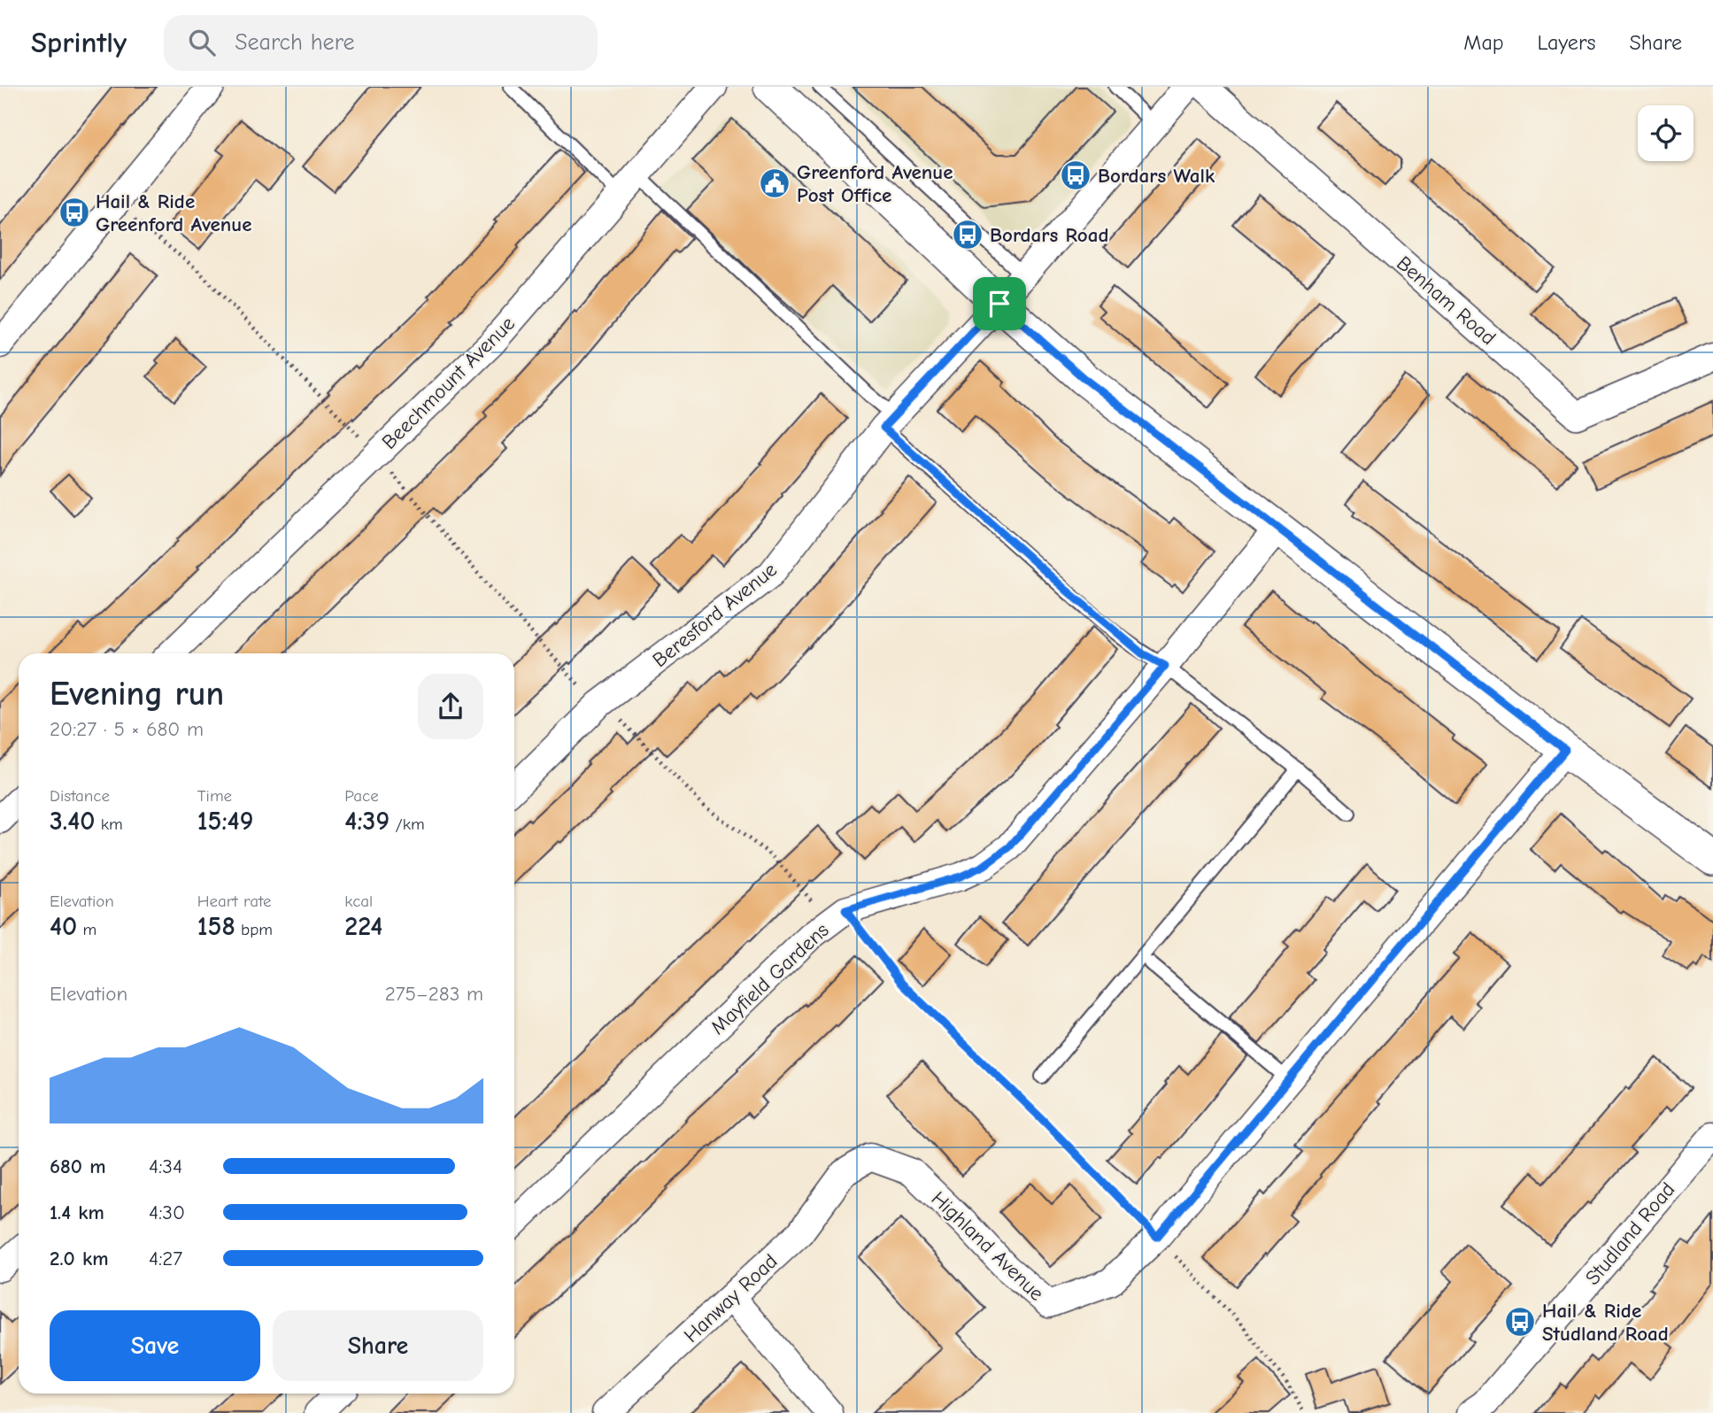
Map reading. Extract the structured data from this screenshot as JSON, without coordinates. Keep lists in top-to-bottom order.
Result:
{
  "streets": {
    "street": [
      "Benham Road",
      "Beechmount Avenue",
      "Beresford Avenue",
      "Mayfield Gardens",
      "Studland Road",
      "Highland Avenue",
      "Hanway Road"
    ]
  },
  "crossings": [
    ["Highland Avenue", "Hanway Road"]
  ],
  "places": {
    "bus stop": [
      "Bordars Walk",
      "Hail & Ride Greenford Avenue",
      "Bordars Road",
      "Hail & Ride Studland Road"
    ],
    "public building": ["Greenford Avenue Post Office"]
  },
  "page": {
    "header": "Sprintly",
    "search": "Search here",
    "nav": ["Map", "Layers", "Share"],
    "heading": ["Evening run", "20:27 · 5 × 680 m"],
    "stats": [
      ["Distance", "3.40 km"],
      ["Time", "15:49"],
      ["Pace", "4:39 /km"],
      ["Elevation", "40 m"],
      ["Heart rate", "158 bpm"],
      ["kcal", "224"]
    ],
    "chart": ["Elevation", "275–283 m"],
    "list": [
      {
        "name": "680 m",
        "note": "4:34"
      },
      {
        "name": "1.4 km",
        "note": "4:30"
      },
      {
        "name": "2.0 km",
        "note": "4:27"
      }
    ],
    "buttons": ["Save", "Share"]
  }
}
